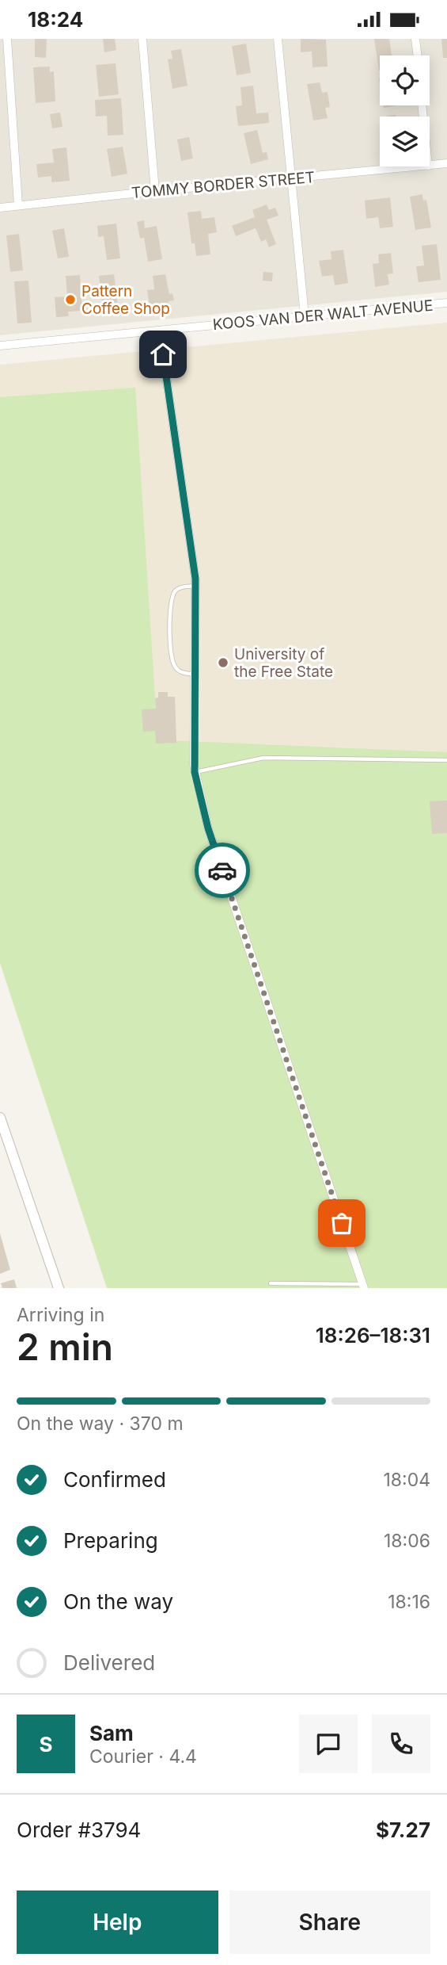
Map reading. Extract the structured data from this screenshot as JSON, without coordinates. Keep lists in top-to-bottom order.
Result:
{
  "streets": {
    "street": ["TOMMY BORDER STREET", "KOOS VAN DER WALT AVENUE"]
  },
  "places": ["Pattern Coffee Shop", "University of the Free State"],
  "page": {
    "status": "18:24",
    "heading": ["2 min", "Arriving in", "18:26–18:31"],
    "panel": [
      "Sam",
      "Courier · 4.4",
      "Order #3794",
      "$7.27"
    ],
    "bar": "On the way · 370 m",
    "list": [
      ["Confirmed", "18:04"],
      ["Preparing", "18:06"],
      ["On the way", "18:16"],
      "Delivered"
    ],
    "round": "S",
    "buttons": ["Help", "Share"]
  }
}
